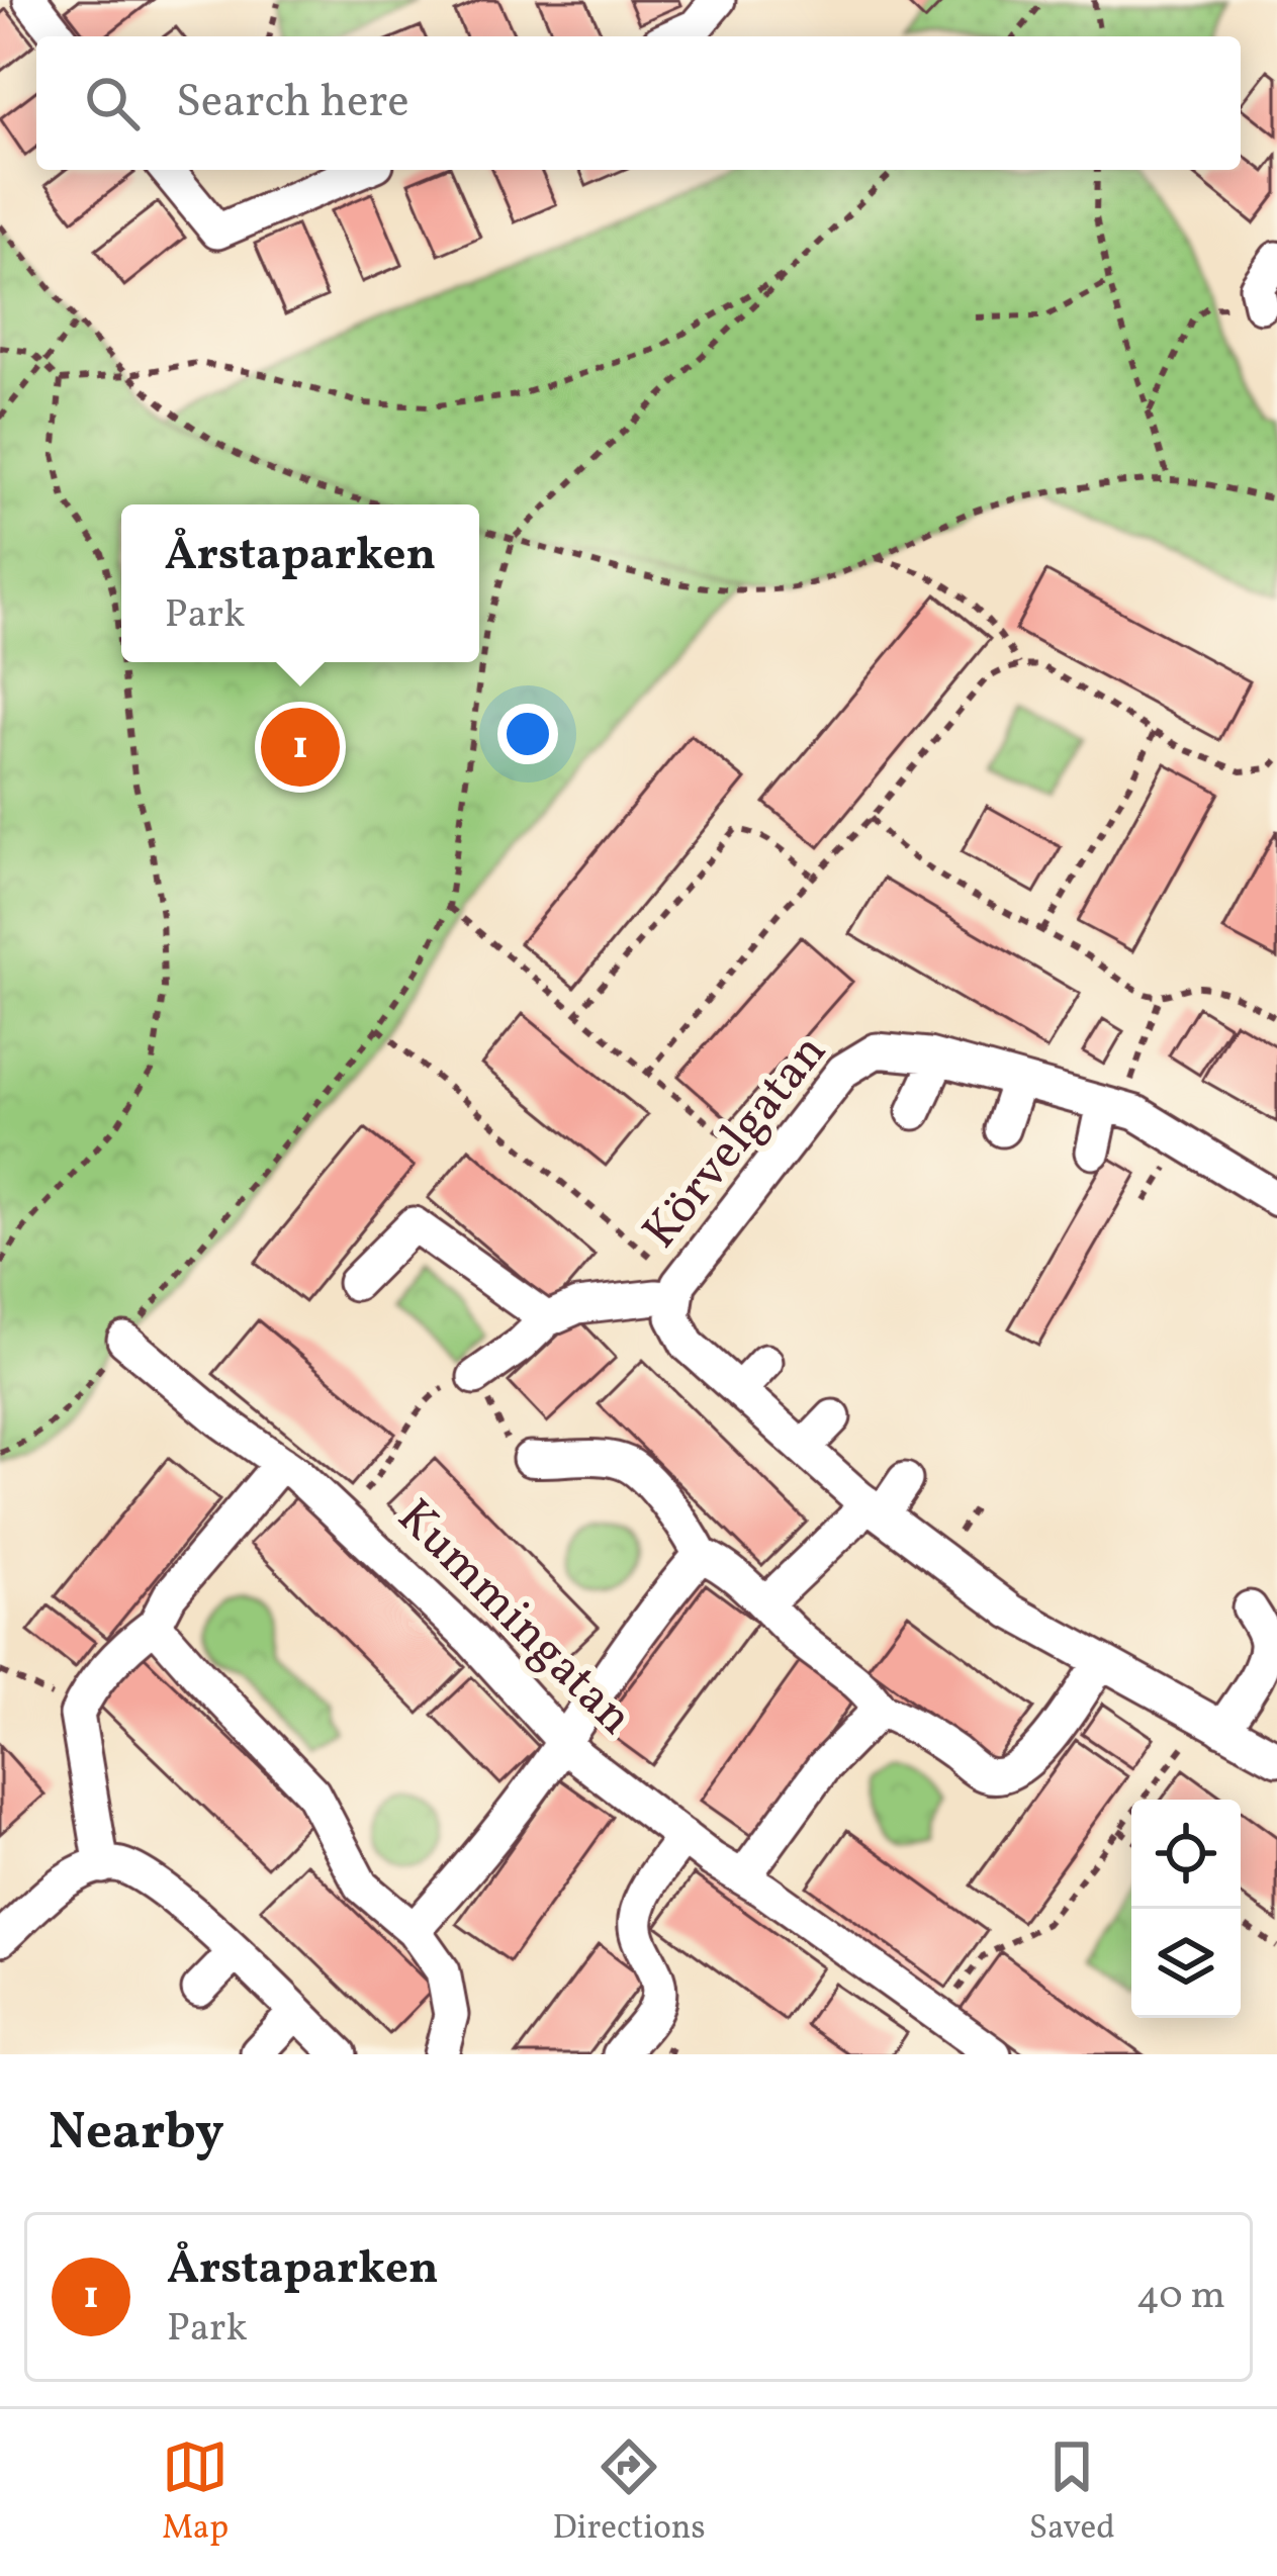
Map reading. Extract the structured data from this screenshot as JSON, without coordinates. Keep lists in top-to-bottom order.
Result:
{
  "streets": {
    "street": ["Körvelgatan", "Kummingatan"]
  },
  "page": {
    "search": "Search here",
    "popup": ["Årstaparken", "Park"],
    "pins": "1",
    "heading": "Nearby",
    "list": [
      {
        "mark": "1",
        "name": "Årstaparken",
        "note": "Park",
        "value": "40 m"
      }
    ],
    "nav": ["Map", "Directions", "Saved"]
  }
}
